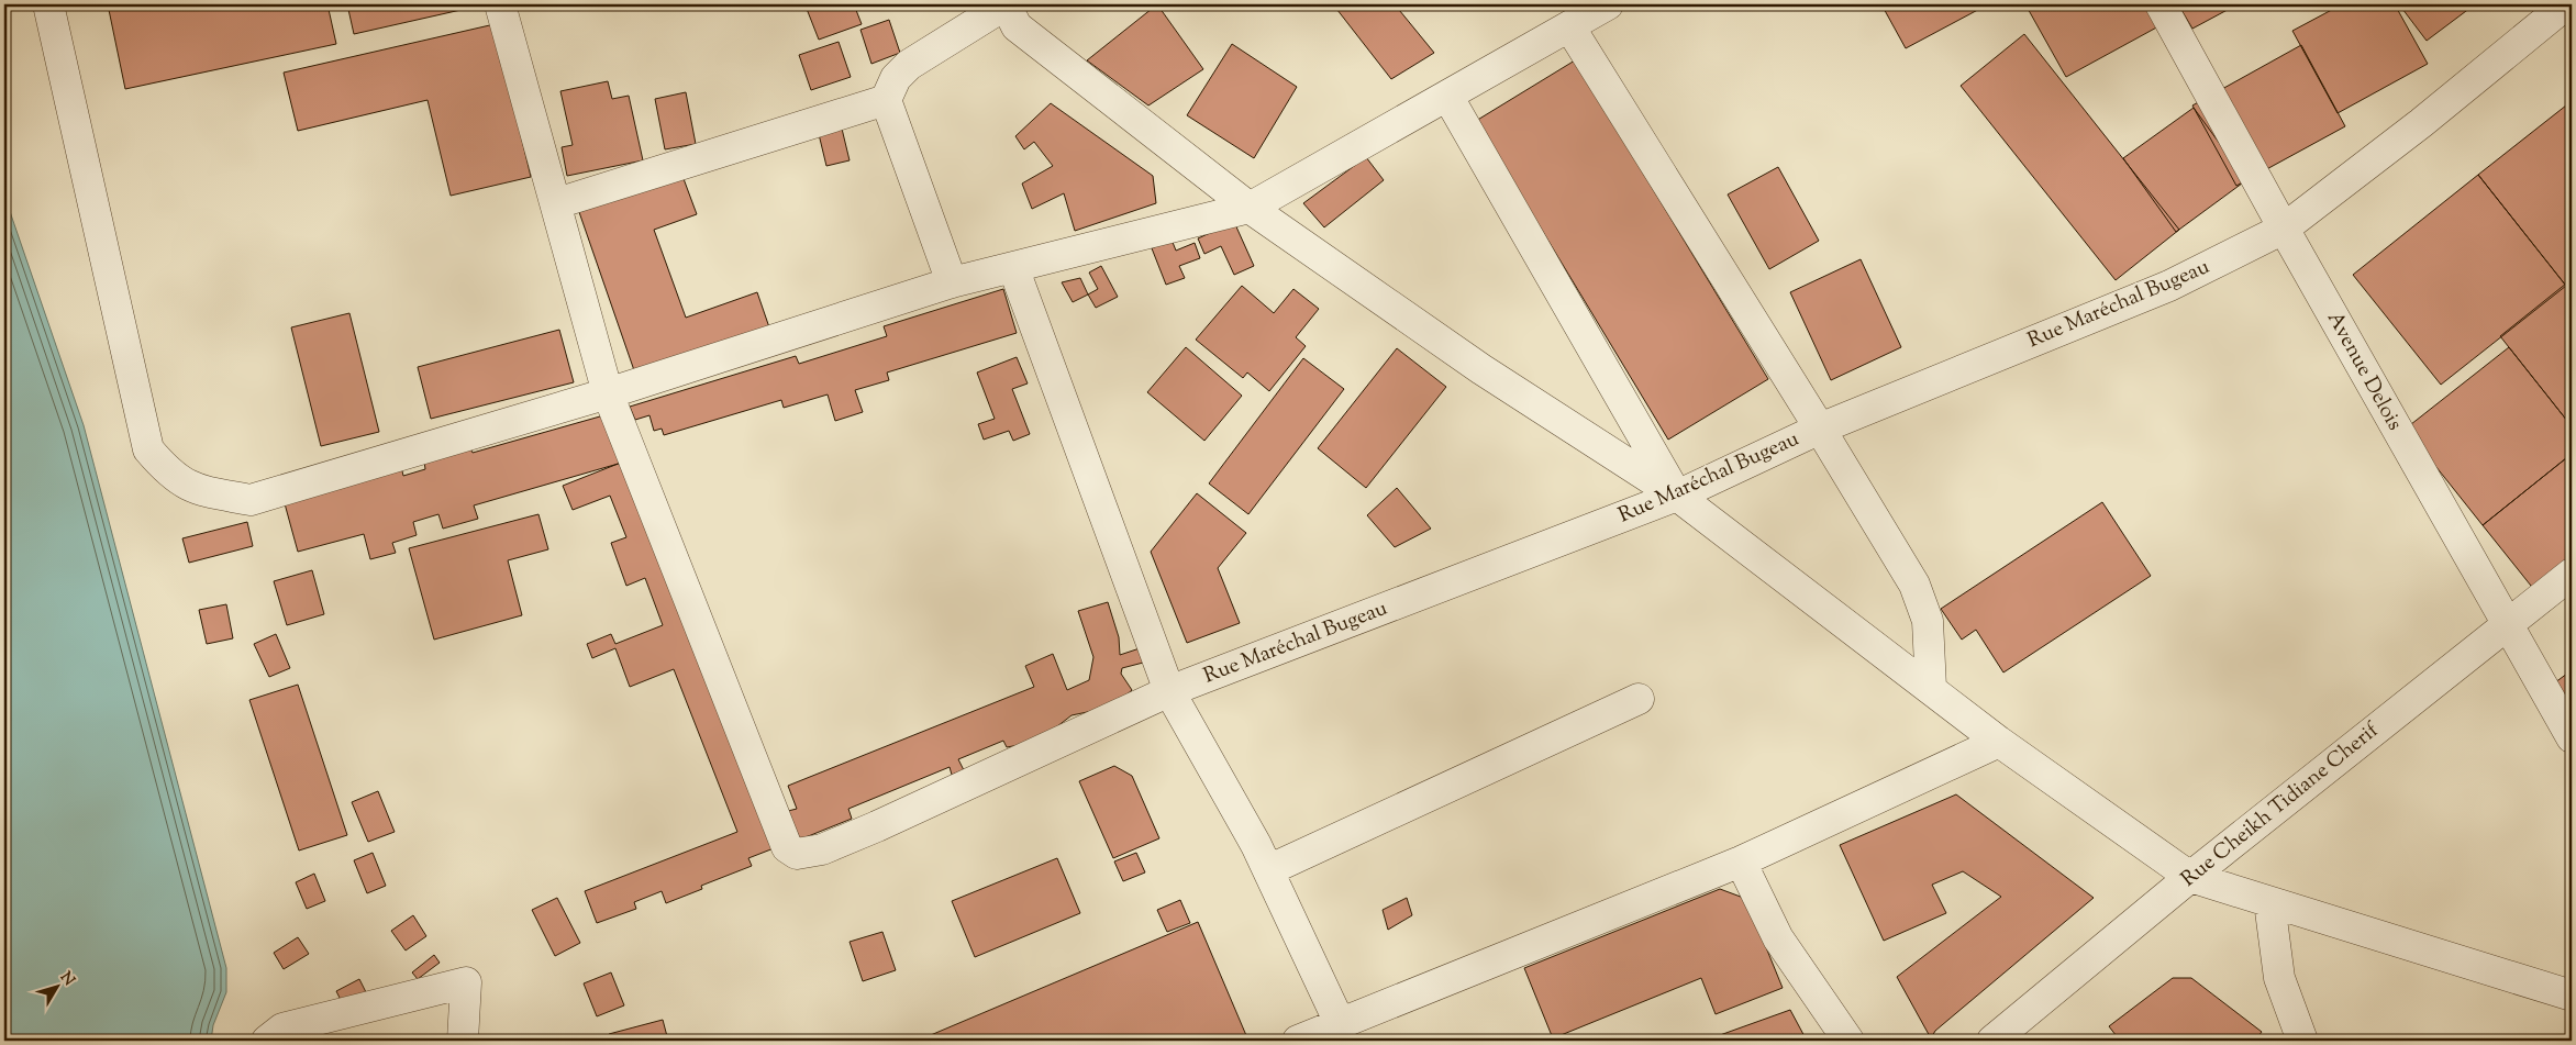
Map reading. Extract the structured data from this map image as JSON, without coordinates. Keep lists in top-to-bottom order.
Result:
{
  "streets": {
    "street": ["Rue Maréchal Bugeau", "Avenue Delois", "Rue Cheikh Tidiane Cherif"]
  },
  "crossings": [
    ["Rue Maréchal Bugeau", "Avenue Delois"],
    ["Avenue Delois", "Rue Cheikh Tidiane Cherif"]
  ],
  "north": "top right"
}
